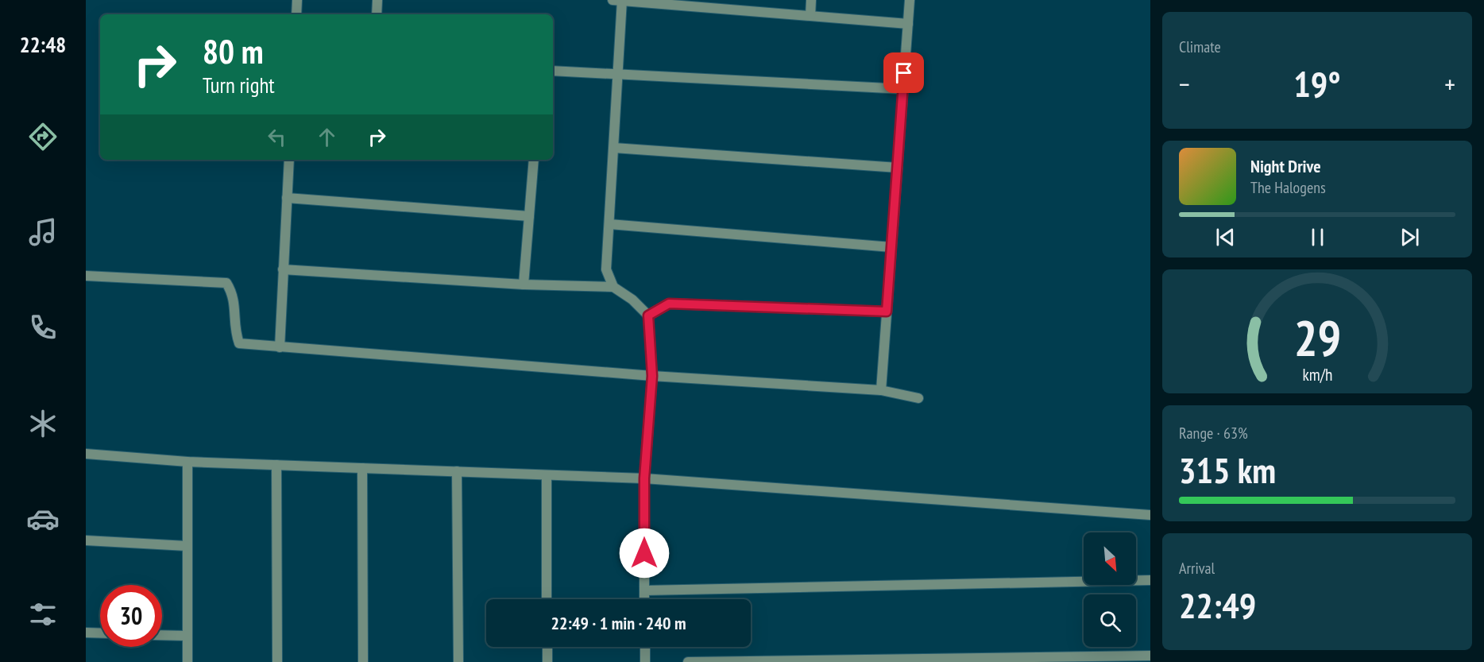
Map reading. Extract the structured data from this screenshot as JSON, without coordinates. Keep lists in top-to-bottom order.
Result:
{
  "north": "bottom right",
  "page": {
    "tabs": "22:48",
    "tile": [
      "Climate",
      ["Range · 63%", "315 km"],
      ["Arrival", "22:49"]
    ],
    "turn": ["80 m", "Turn right"],
    "heat": ["−", "19°", "+"],
    "song": ["Night Drive", "The Halogens"],
    "limit": "30",
    "trip": "22:49 · 1 min · 240 m",
    "gauge": ["29", "km/h"]
  }
}
